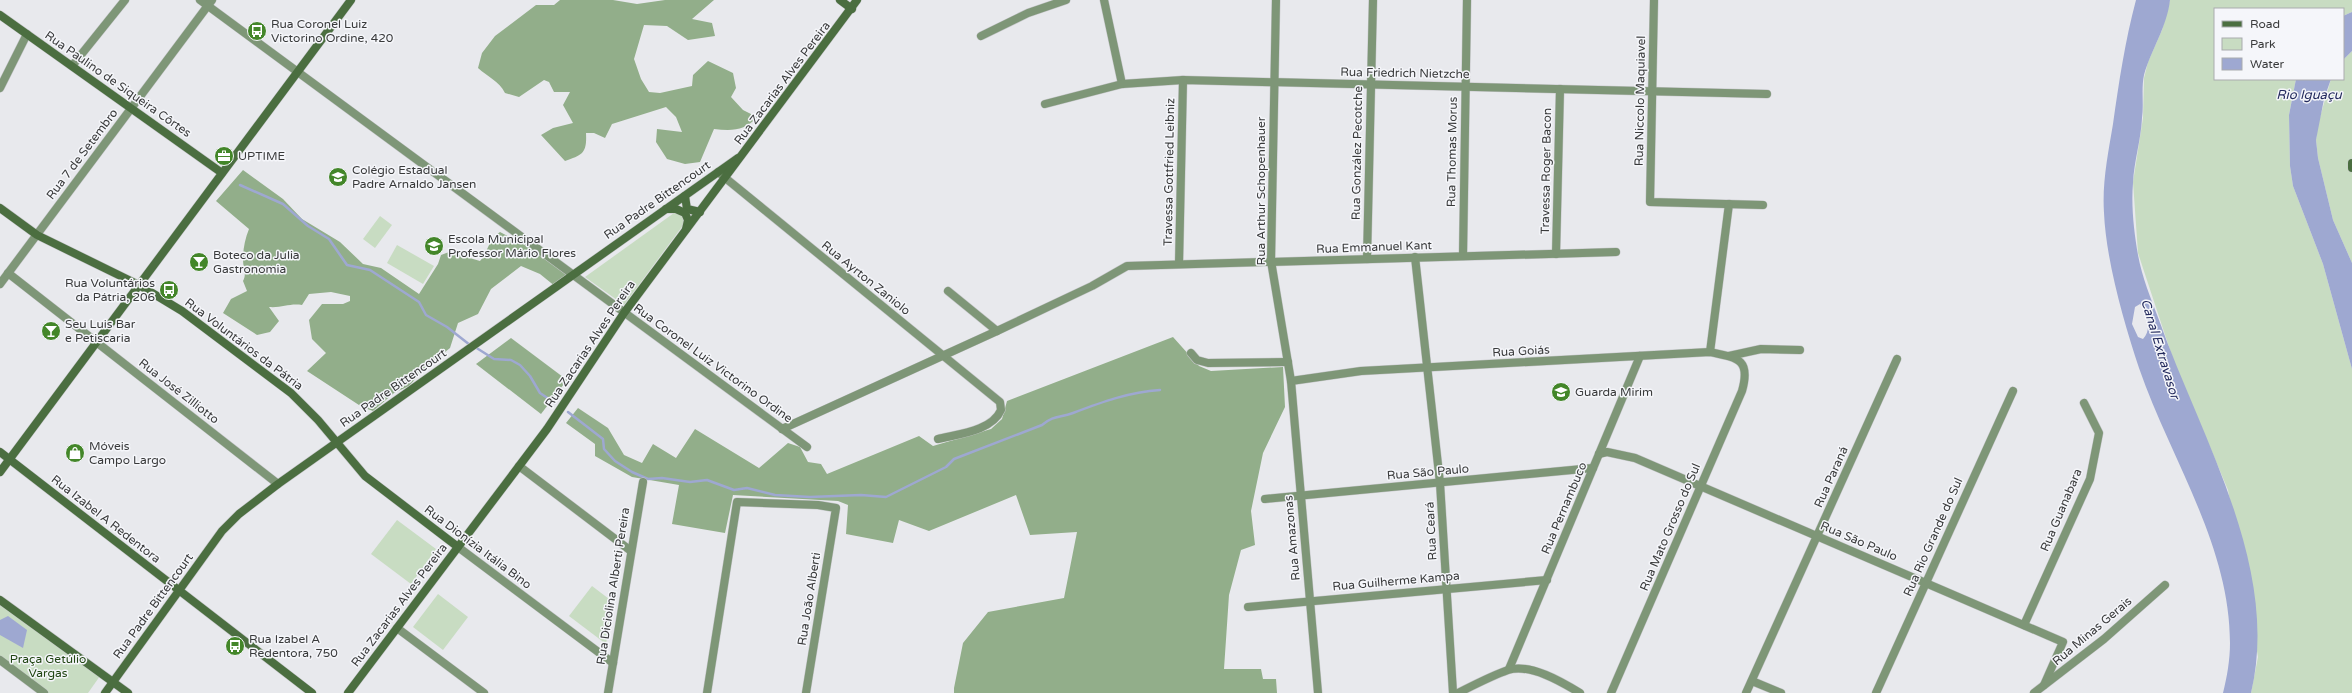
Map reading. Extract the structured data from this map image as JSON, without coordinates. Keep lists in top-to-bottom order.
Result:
{
  "streets": {
    "main road": [
      "Rua Zacarias Alves Pereira",
      "Rua Paulino de Siqueira Côrtes",
      "Rua Padre Bittencourt",
      "Rua Voluntários da Pátria",
      "Rua Izabel A Redentora",
      "Rua Dionízia Itália Bino"
    ],
    "street": [
      "Rua Friedrich Nietzche",
      "Rua Niccolo Maquiavel",
      "Rua Thomas Morus",
      "Rua González Pecotche",
      "Rua 7 de Setembro",
      "Travessa Roger Bacon",
      "Travessa Gottfried Leibniz",
      "Rua Arthur Schopenhauer",
      "Rua Emmanuel Kant",
      "Rua Ayrton Zaniolo",
      "Rua Goiás",
      "Rua Coronel Luiz Victorino Ordine",
      "Rua José Zilliotto",
      "Rua São Paulo",
      "Rua Paraná",
      "Rua Pernambuco",
      "Rua Guanabara",
      "Rua Mato Grosso do Sul",
      "Rua Ceará",
      "Rua Rio Grande do Sul",
      "Rua Amazonas",
      "Rua Guilherme Kampa",
      "Rua Diciolina Alberti Pereira",
      "Rua João Alberti",
      "Rua Minas Gerais"
    ]
  },
  "crossings": [
    ["Rua Friedrich Nietzche", "Rua Niccolo Maquiavel"],
    ["Rua Friedrich Nietzche", "Rua Thomas Morus"],
    ["Rua Friedrich Nietzche", "Rua González Pecotche"],
    ["Rua Friedrich Nietzche", "Travessa Roger Bacon"],
    ["Rua Friedrich Nietzche", "Travessa Gottfried Leibniz"],
    ["Rua Friedrich Nietzche", "Rua Arthur Schopenhauer"],
    ["Rua Zacarias Alves Pereira", "Rua Padre Bittencourt"],
    ["Rua Zacarias Alves Pereira", "Rua Ayrton Zaniolo"],
    ["Rua Zacarias Alves Pereira", "Rua Coronel Luiz Victorino Ordine"],
    ["Rua Zacarias Alves Pereira", "Rua Dionízia Itália Bino"],
    ["Rua Paulino de Siqueira Côrtes", "Rua 7 de Setembro"],
    ["Rua Thomas Morus", "Rua Emmanuel Kant"],
    ["Rua González Pecotche", "Rua Emmanuel Kant"],
    ["Rua 7 de Setembro", "Rua Voluntários da Pátria"],
    ["Rua 7 de Setembro", "Rua Coronel Luiz Victorino Ordine"],
    ["Rua 7 de Setembro", "Rua José Zilliotto"],
    ["Travessa Roger Bacon", "Rua Emmanuel Kant"],
    ["Travessa Gottfried Leibniz", "Rua Emmanuel Kant"],
    ["Rua Arthur Schopenhauer", "Rua Emmanuel Kant"],
    ["Rua Arthur Schopenhauer", "Rua Goiás"],
    ["Rua Arthur Schopenhauer", "Rua Amazonas"],
    ["Rua Padre Bittencourt", "Rua Ayrton Zaniolo"],
    ["Rua Padre Bittencourt", "Rua Voluntários da Pátria"],
    ["Rua Padre Bittencourt", "Rua Coronel Luiz Victorino Ordine"],
    ["Rua Padre Bittencourt", "Rua José Zilliotto"],
    ["Rua Padre Bittencourt", "Rua Izabel A Redentora"],
    ["Rua Padre Bittencourt", "Rua Dionízia Itália Bino"],
    ["Rua Emmanuel Kant", "Rua Ceará"],
    ["Rua Voluntários da Pátria", "Rua Dionízia Itália Bino"],
    ["Rua Goiás", "Rua Pernambuco"],
    ["Rua Goiás", "Rua Mato Grosso do Sul"],
    ["Rua Goiás", "Rua Ceará"],
    ["Rua Goiás", "Rua Amazonas"],
    ["Rua São Paulo", "Rua Paraná"],
    ["Rua São Paulo", "Rua Pernambuco"],
    ["Rua São Paulo", "Rua Guanabara"],
    ["Rua São Paulo", "Rua Mato Grosso do Sul"],
    ["Rua São Paulo", "Rua Ceará"],
    ["Rua São Paulo", "Rua Rio Grande do Sul"],
    ["Rua São Paulo", "Rua Amazonas"],
    ["Rua São Paulo", "Rua Minas Gerais"],
    ["Rua Pernambuco", "Rua Guilherme Kampa"],
    ["Rua Ceará", "Rua Guilherme Kampa"],
    ["Rua Amazonas", "Rua Guilherme Kampa"],
    ["Rua Dionízia Itália Bino", "Rua Diciolina Alberti Pereira"]
  ],
  "water": ["Rio Iguaçu", "Canal Extravasor"],
  "parks": ["Praça Getúlio Vargas"],
  "places": {
    "bus stop": ["Rua Coronel Luiz Victorino Ordine, 420", "Rua Voluntários da Pátria, 206", "Rua Izabel A Redentora, 750"],
    "office": ["UPTIME"],
    "school or university": ["Colégio Estadual Padre Arnaldo Jansen", "Escola Municipal Professor Mário Flores", "Guarda Mirim"],
    "bar": ["Boteco da Julia Gastronomia", "Seu Luis Bar e Petiscaria"],
    "shop": ["Móveis Campo Largo"]
  },
  "legend": ["Road", "Park", "Water"]
}
